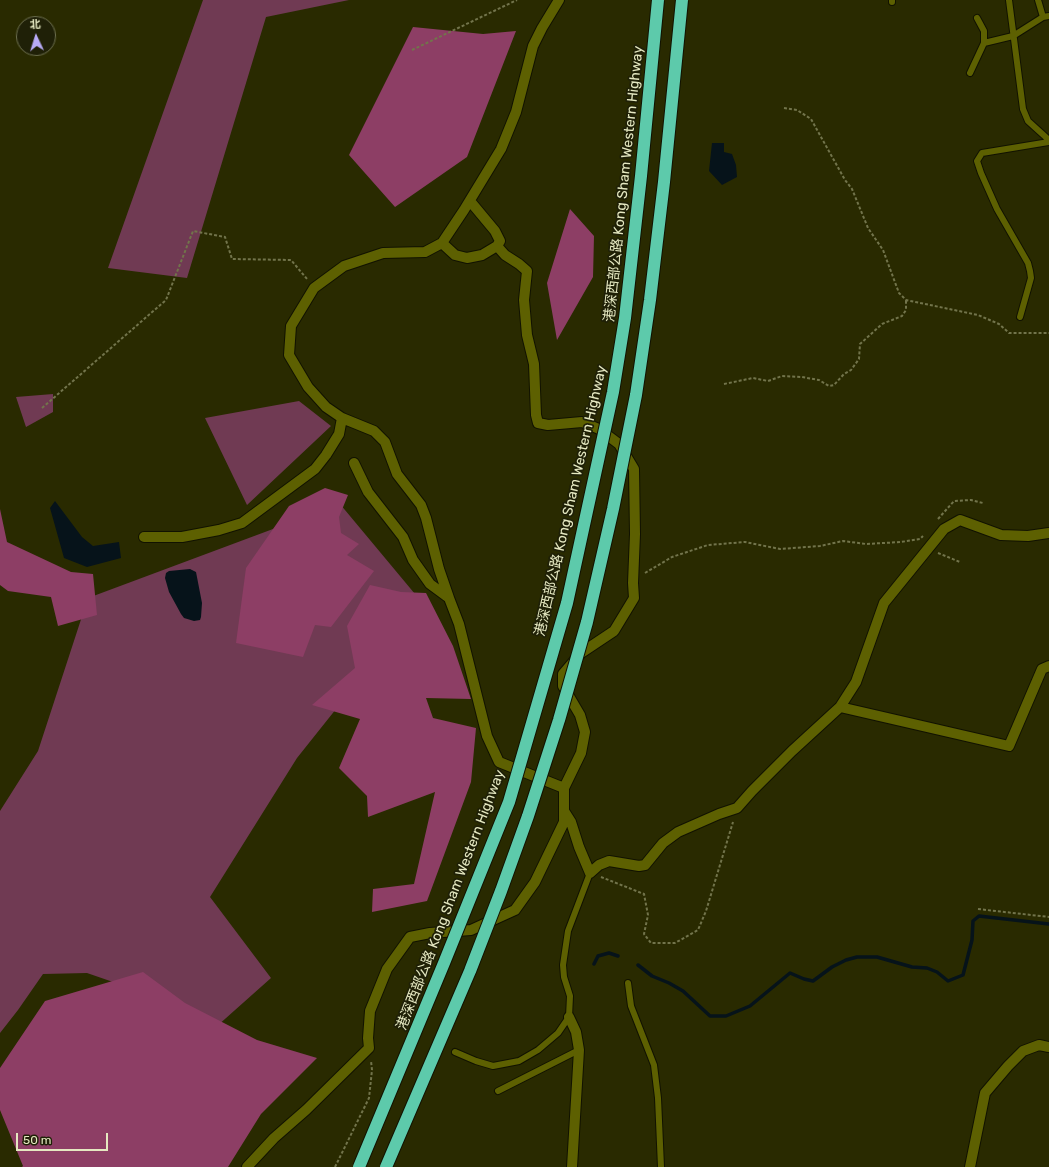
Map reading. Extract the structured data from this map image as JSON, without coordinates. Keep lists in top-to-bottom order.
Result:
{
  "streets": {
    "highway": ["港深西部公路 Kong Sham Western Highway"]
  },
  "scale_bar": "50 m",
  "north": "top"
}
